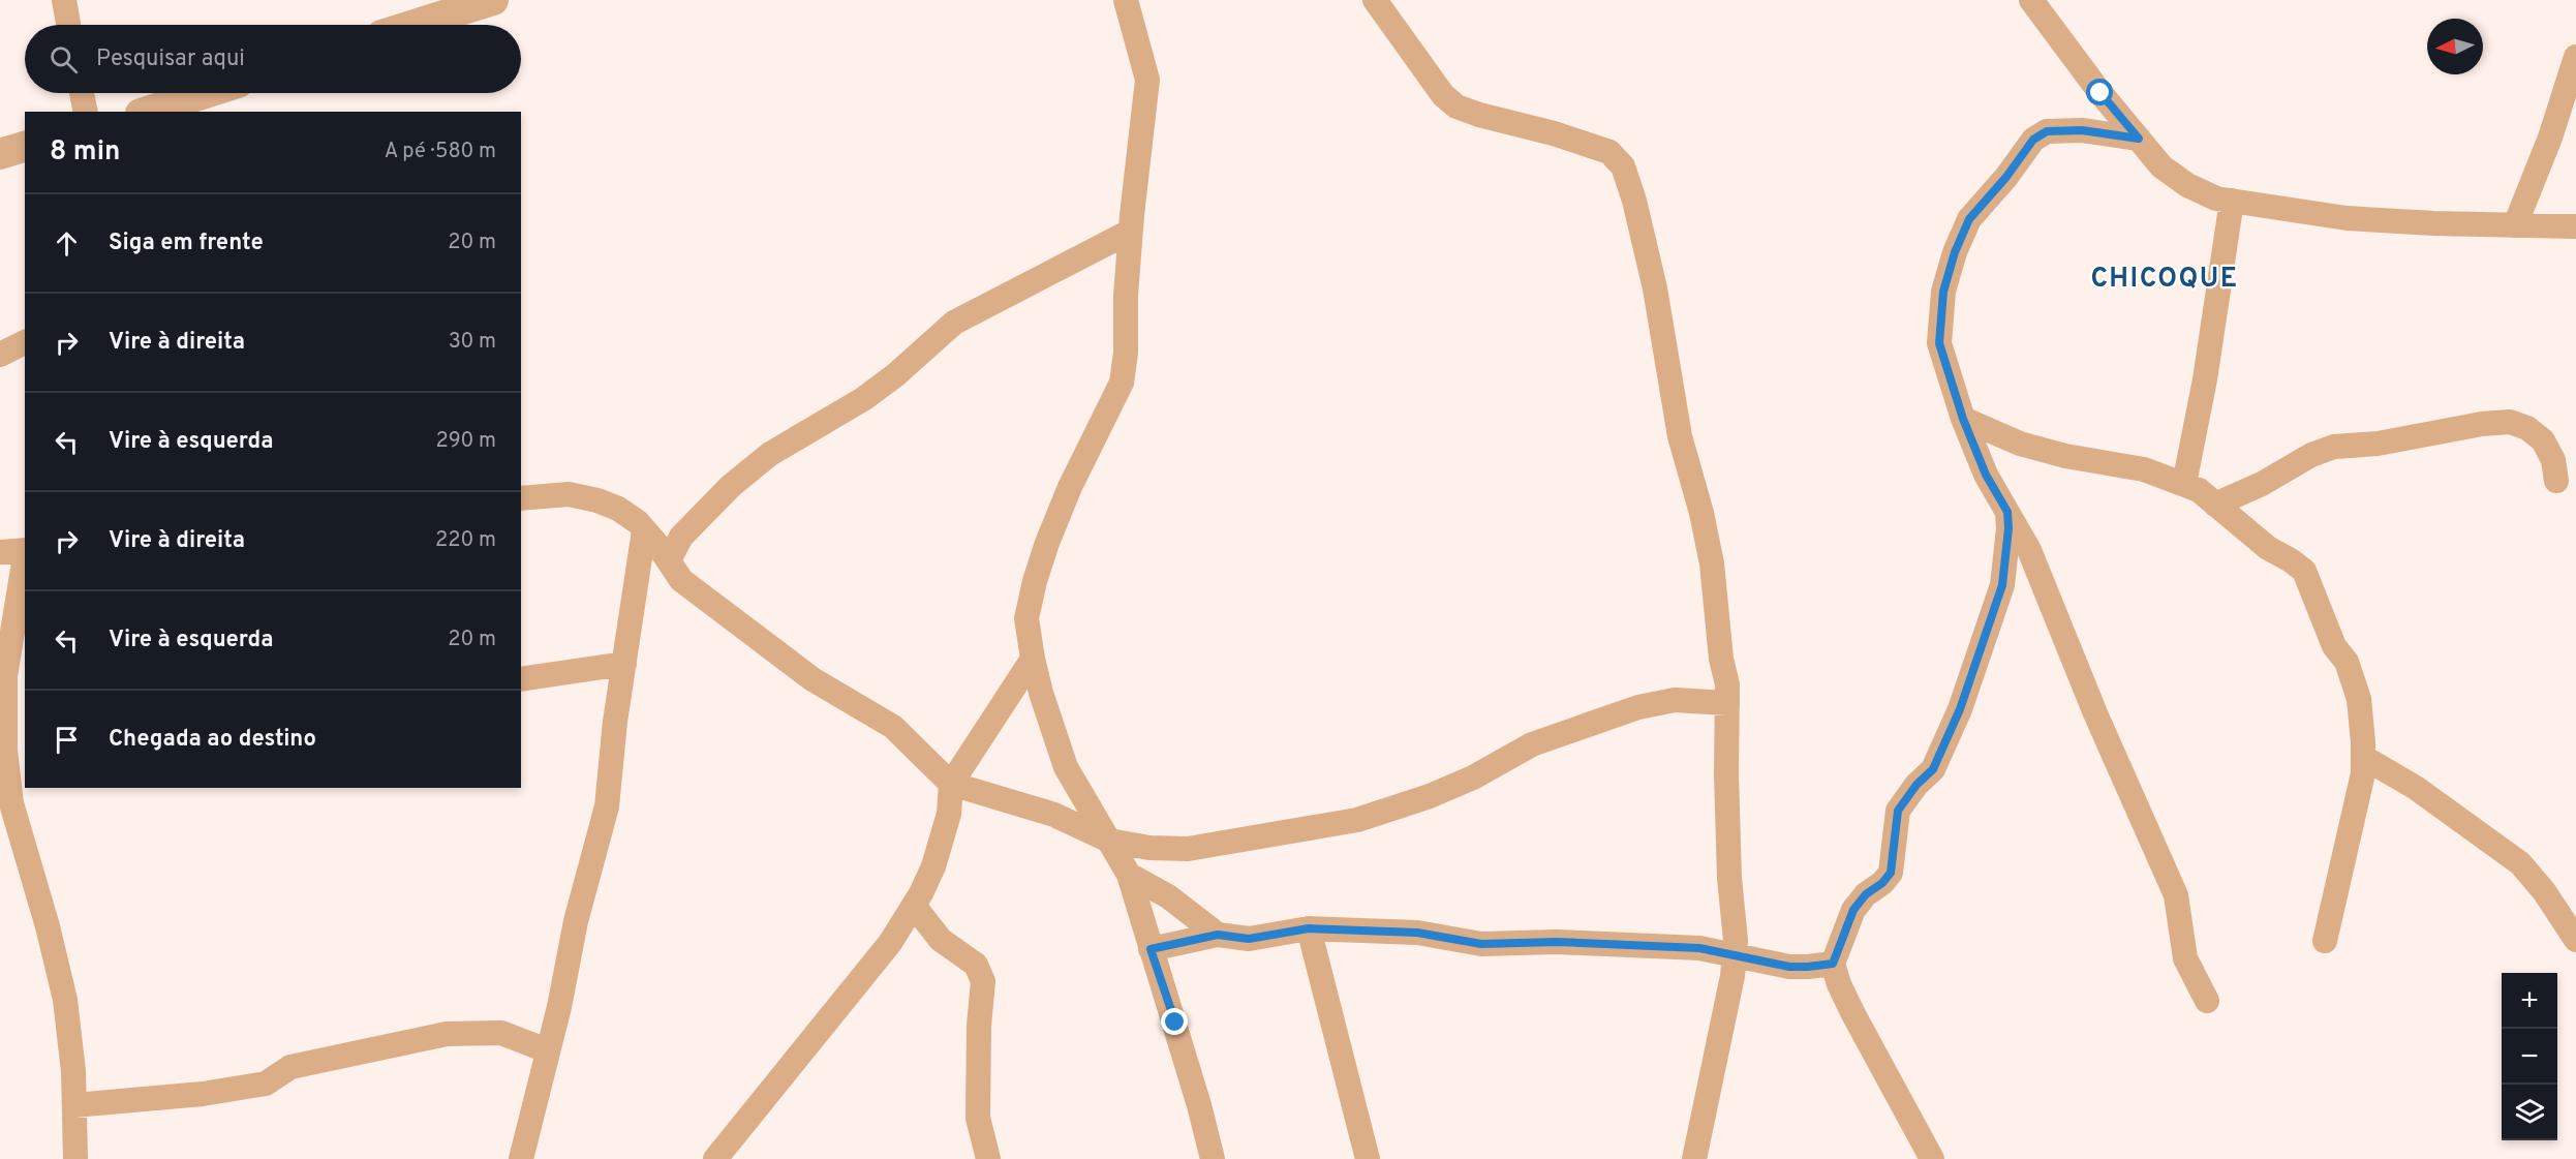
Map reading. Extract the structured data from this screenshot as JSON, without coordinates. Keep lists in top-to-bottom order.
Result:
{
  "districts": ["CHICOQUE"],
  "north": "left",
  "page": {
    "search": "Pesquisar aqui",
    "heading": ["8 min", "A pé · 580 m"],
    "list": [
      ["Siga em frente", "20 m"],
      ["Vire à direita", "30 m"],
      ["Vire à esquerda", "290 m"],
      ["Vire à direita", "220 m"],
      ["Vire à esquerda", "20 m"],
      "Chegada ao destino"
    ],
    "map_buttons": ["+", "−"]
  }
}
